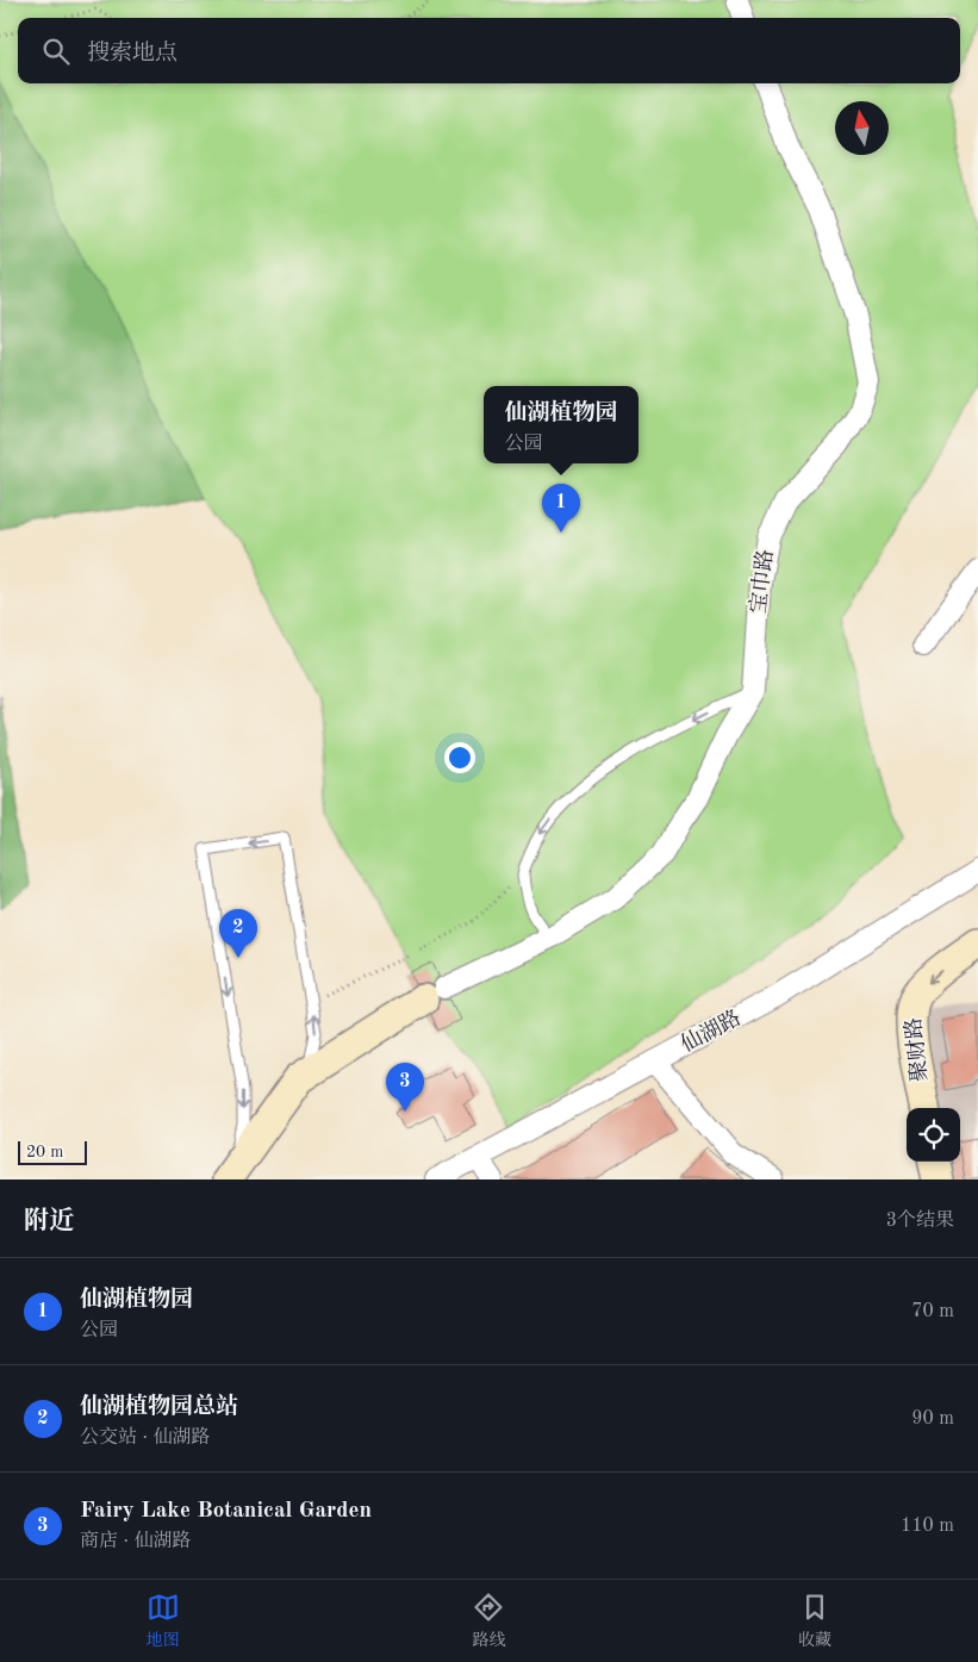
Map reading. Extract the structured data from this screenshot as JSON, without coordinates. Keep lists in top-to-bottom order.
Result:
{
  "streets": {
    "street": ["宝巾路", "仙湖路", "聚财路"]
  },
  "one_way": ["聚财路"],
  "scale_bar": "20 m",
  "north": "top",
  "page": {
    "search": "搜索地点",
    "popup": ["仙湖植物园", "公园"],
    "pins": ["1", "2", "3"],
    "scale": "20 m",
    "heading": ["附近", "3个结果"],
    "list": [
      {
        "mark": "1",
        "name": "仙湖植物园",
        "note": "公园",
        "value": "70 m"
      },
      {
        "mark": "2",
        "name": "仙湖植物园总站",
        "note": "公交站 · 仙湖路",
        "value": "90 m"
      },
      {
        "mark": "3",
        "name": "Fairy Lake Botanical Garden",
        "note": "商店 · 仙湖路",
        "value": "110 m"
      }
    ],
    "nav": ["地图", "路线", "收藏"]
  }
}
